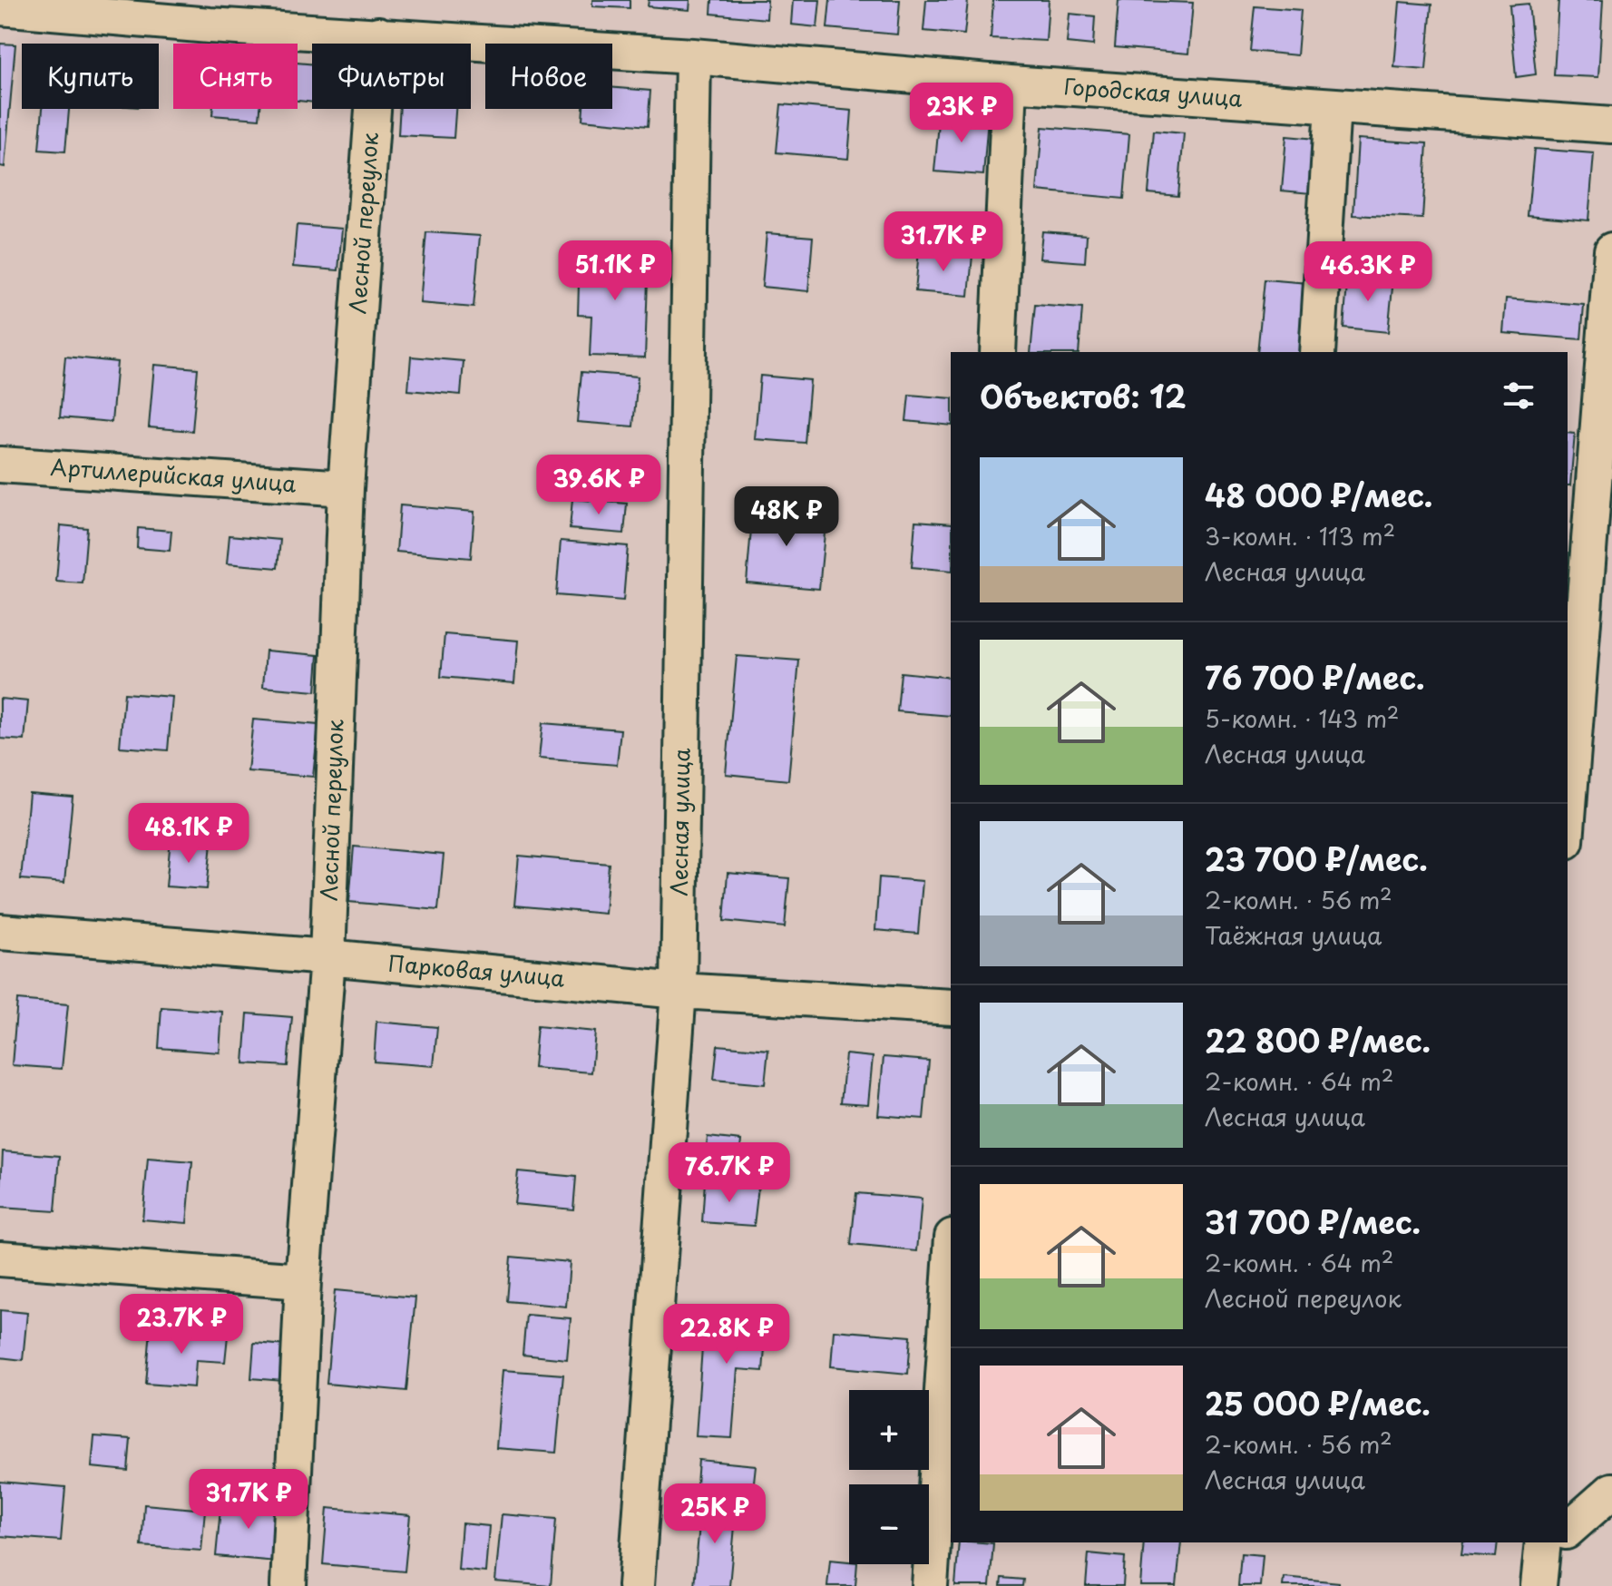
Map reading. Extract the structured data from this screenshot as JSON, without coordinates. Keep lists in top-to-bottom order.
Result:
{
  "streets": {
    "street": [
      "Городская улица",
      "Лесной переулок",
      "Артиллерийская улица",
      "Лесная улица",
      "Парковая улица"
    ]
  },
  "crossings": [
    ["Городская улица", "Лесной переулок"],
    ["Городская улица", "Лесная улица"],
    ["Лесной переулок", "Артиллерийская улица"],
    ["Лесной переулок", "Парковая улица"],
    ["Лесная улица", "Парковая улица"]
  ],
  "page": {
    "chip": [
      "Купить",
      "Снять",
      "Фильтры",
      "Новое"
    ],
    "price": [
      "23K ₽",
      "31.7K ₽",
      "51.1K ₽",
      "46.3K ₽",
      "39.6K ₽",
      "48K ₽",
      "48.1K ₽",
      "76.7K ₽",
      "23.7K ₽",
      "22.8K ₽",
      "31.7K ₽",
      "25K ₽"
    ],
    "heading": "Объектов: 12",
    "list": [
      {
        "name": "48 000 ₽/мес.",
        "note": "3-комн. · 113 m² · Лесная улица"
      },
      {
        "name": "76 700 ₽/мес.",
        "note": "5-комн. · 143 m² · Лесная улица"
      },
      {
        "name": "23 700 ₽/мес.",
        "note": "2-комн. · 56 m² · Таёжная улица"
      },
      {
        "name": "22 800 ₽/мес.",
        "note": "2-комн. · 64 m² · Лесная улица"
      },
      {
        "name": "31 700 ₽/мес.",
        "note": "2-комн. · 64 m² · Лесной переулок"
      },
      {
        "name": "25 000 ₽/мес.",
        "note": "2-комн. · 56 m² · Лесная улица"
      }
    ],
    "map_buttons": ["+", "−"]
  }
}
